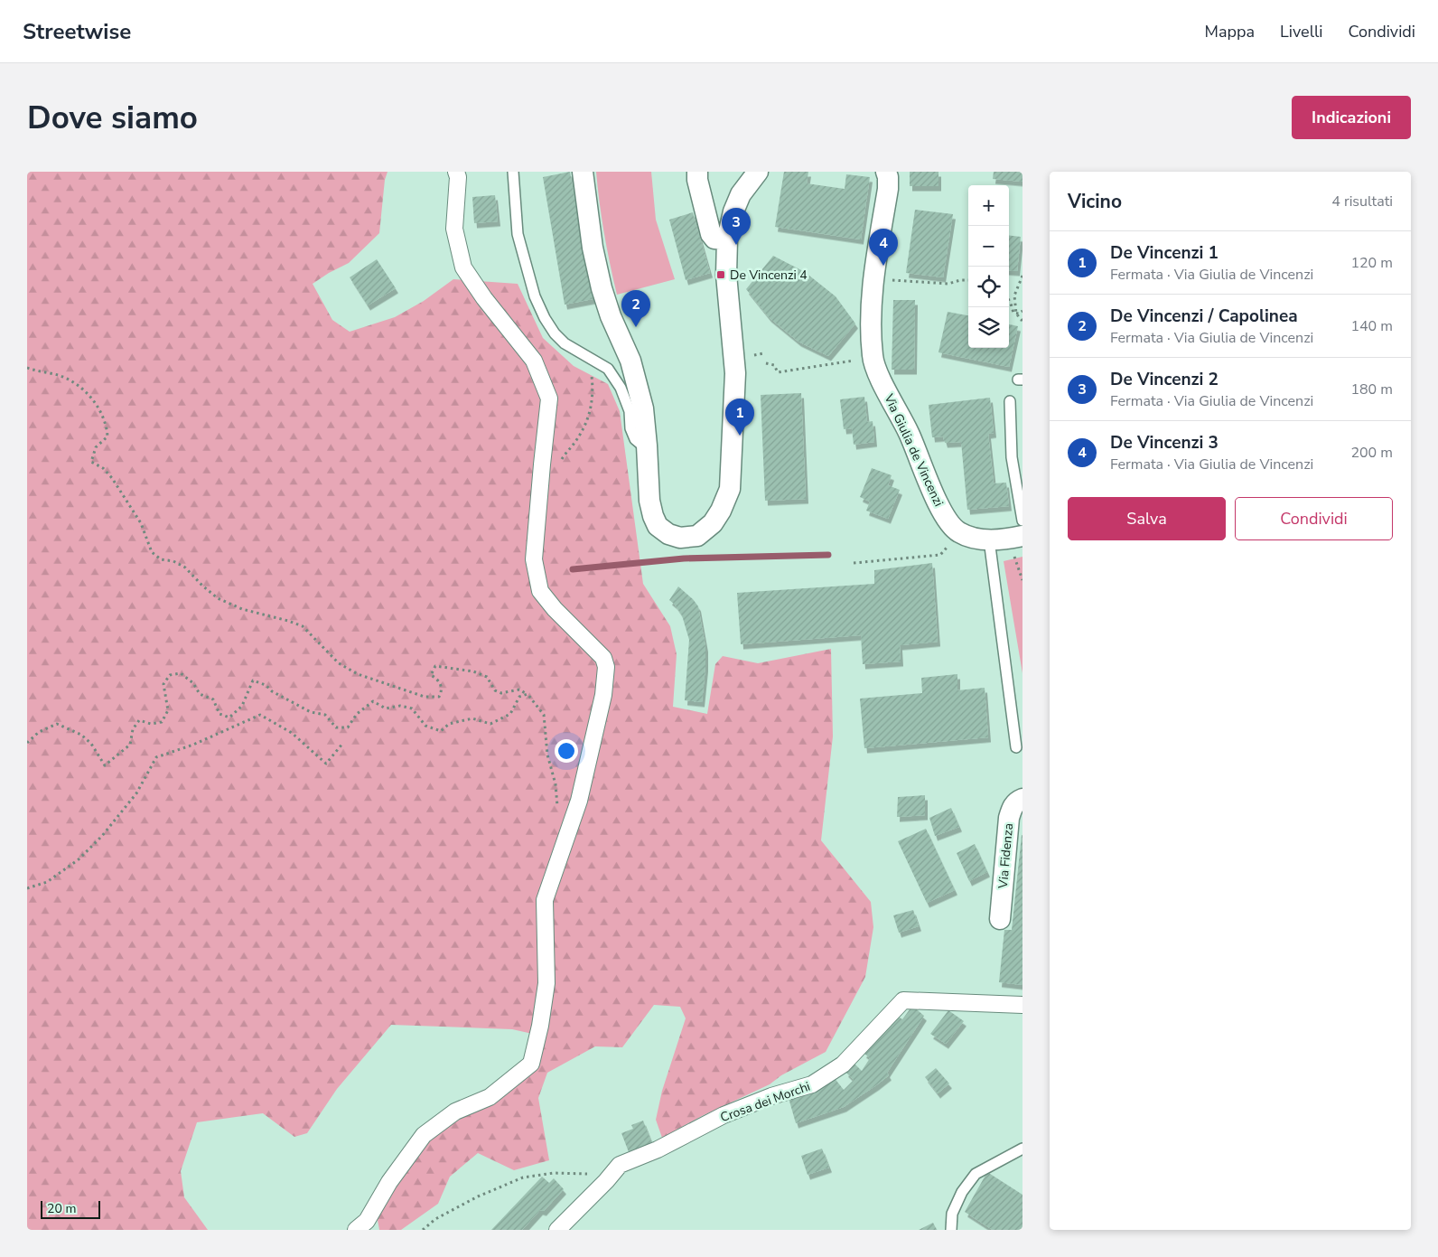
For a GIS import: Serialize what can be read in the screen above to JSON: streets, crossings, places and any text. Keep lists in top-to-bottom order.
{
  "streets": {
    "street": ["Via Giulia de Vincenzi", "Via Fidenza", "Crosa dei Morchi"]
  },
  "places": {
    "transit": ["De Vincenzi 4"]
  },
  "scale_bar": "20 m",
  "page": {
    "header": "Streetwise",
    "nav": ["Mappa", "Livelli", "Condividi"],
    "buttons": [
      "Indicazioni",
      ["Salva", "Condividi"]
    ],
    "title": "Dove siamo",
    "heading": ["Vicino", "4 risultati"],
    "map_buttons": ["+", "−"],
    "pins": [
      "3",
      "4",
      "2",
      "1"
    ],
    "list": [
      {
        "mark": "1",
        "name": "De Vincenzi 1",
        "note": "Fermata · Via Giulia de Vincenzi",
        "value": "120 m"
      },
      {
        "mark": "2",
        "name": "De Vincenzi / Capolinea",
        "note": "Fermata · Via Giulia de Vincenzi",
        "value": "140 m"
      },
      {
        "mark": "3",
        "name": "De Vincenzi 2",
        "note": "Fermata · Via Giulia de Vincenzi",
        "value": "180 m"
      },
      {
        "mark": "4",
        "name": "De Vincenzi 3",
        "note": "Fermata · Via Giulia de Vincenzi",
        "value": "200 m"
      }
    ],
    "scale": "20 m"
  }
}
